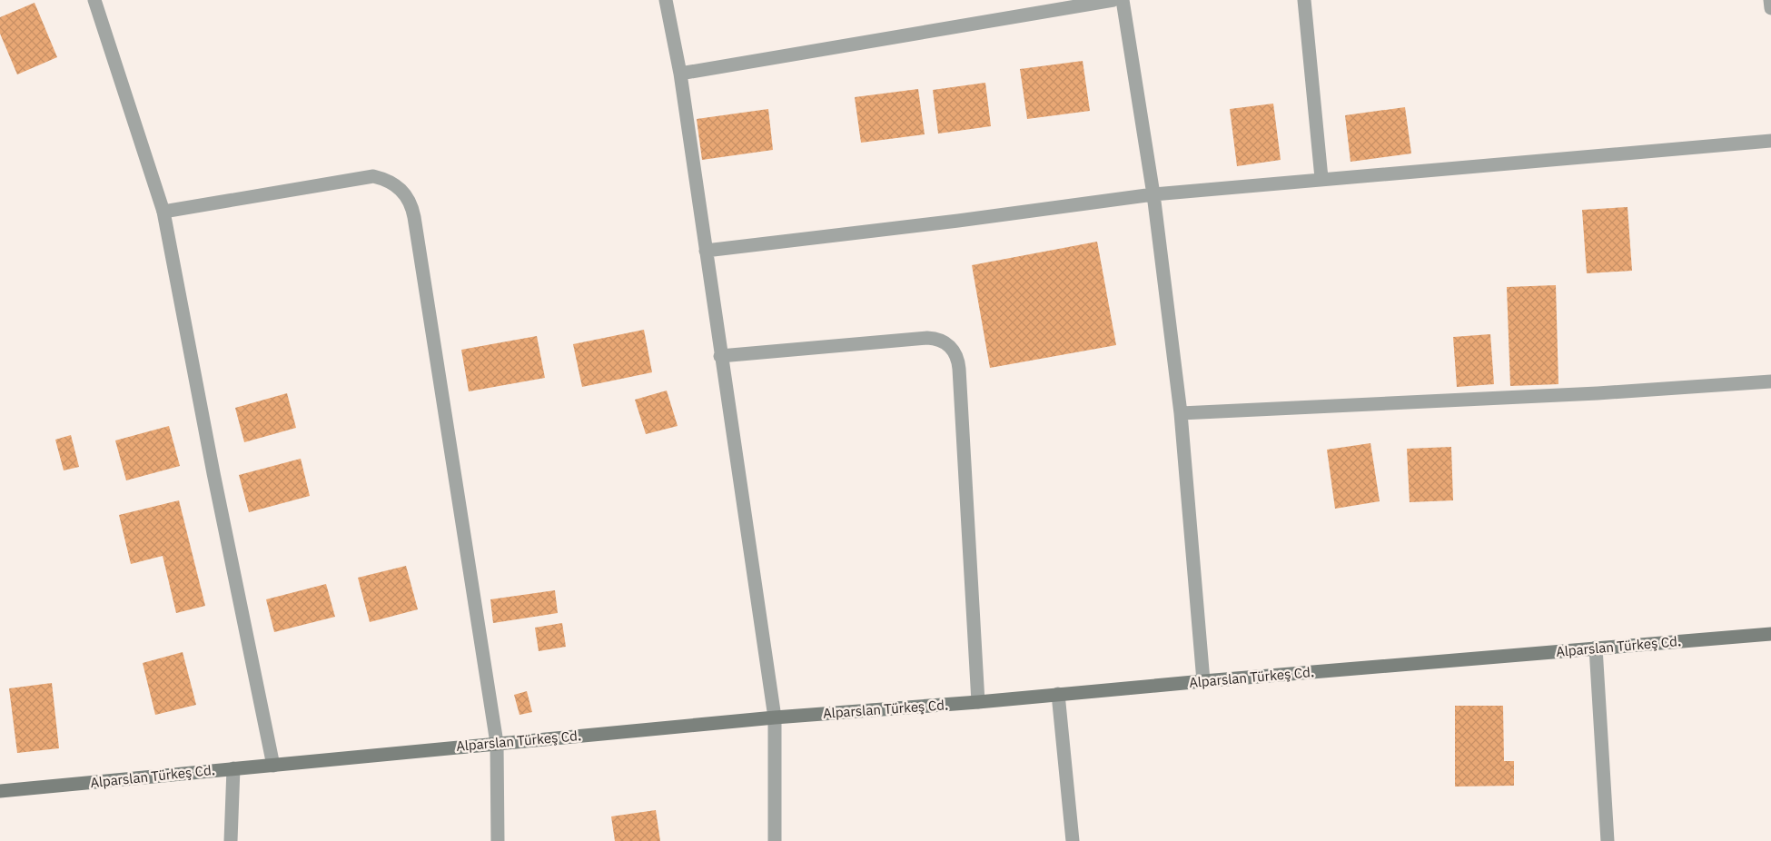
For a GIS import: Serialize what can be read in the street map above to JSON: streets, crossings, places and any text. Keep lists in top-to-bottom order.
{
  "streets": {
    "street": ["Alparslan Türkeş Cd."]
  }
}
